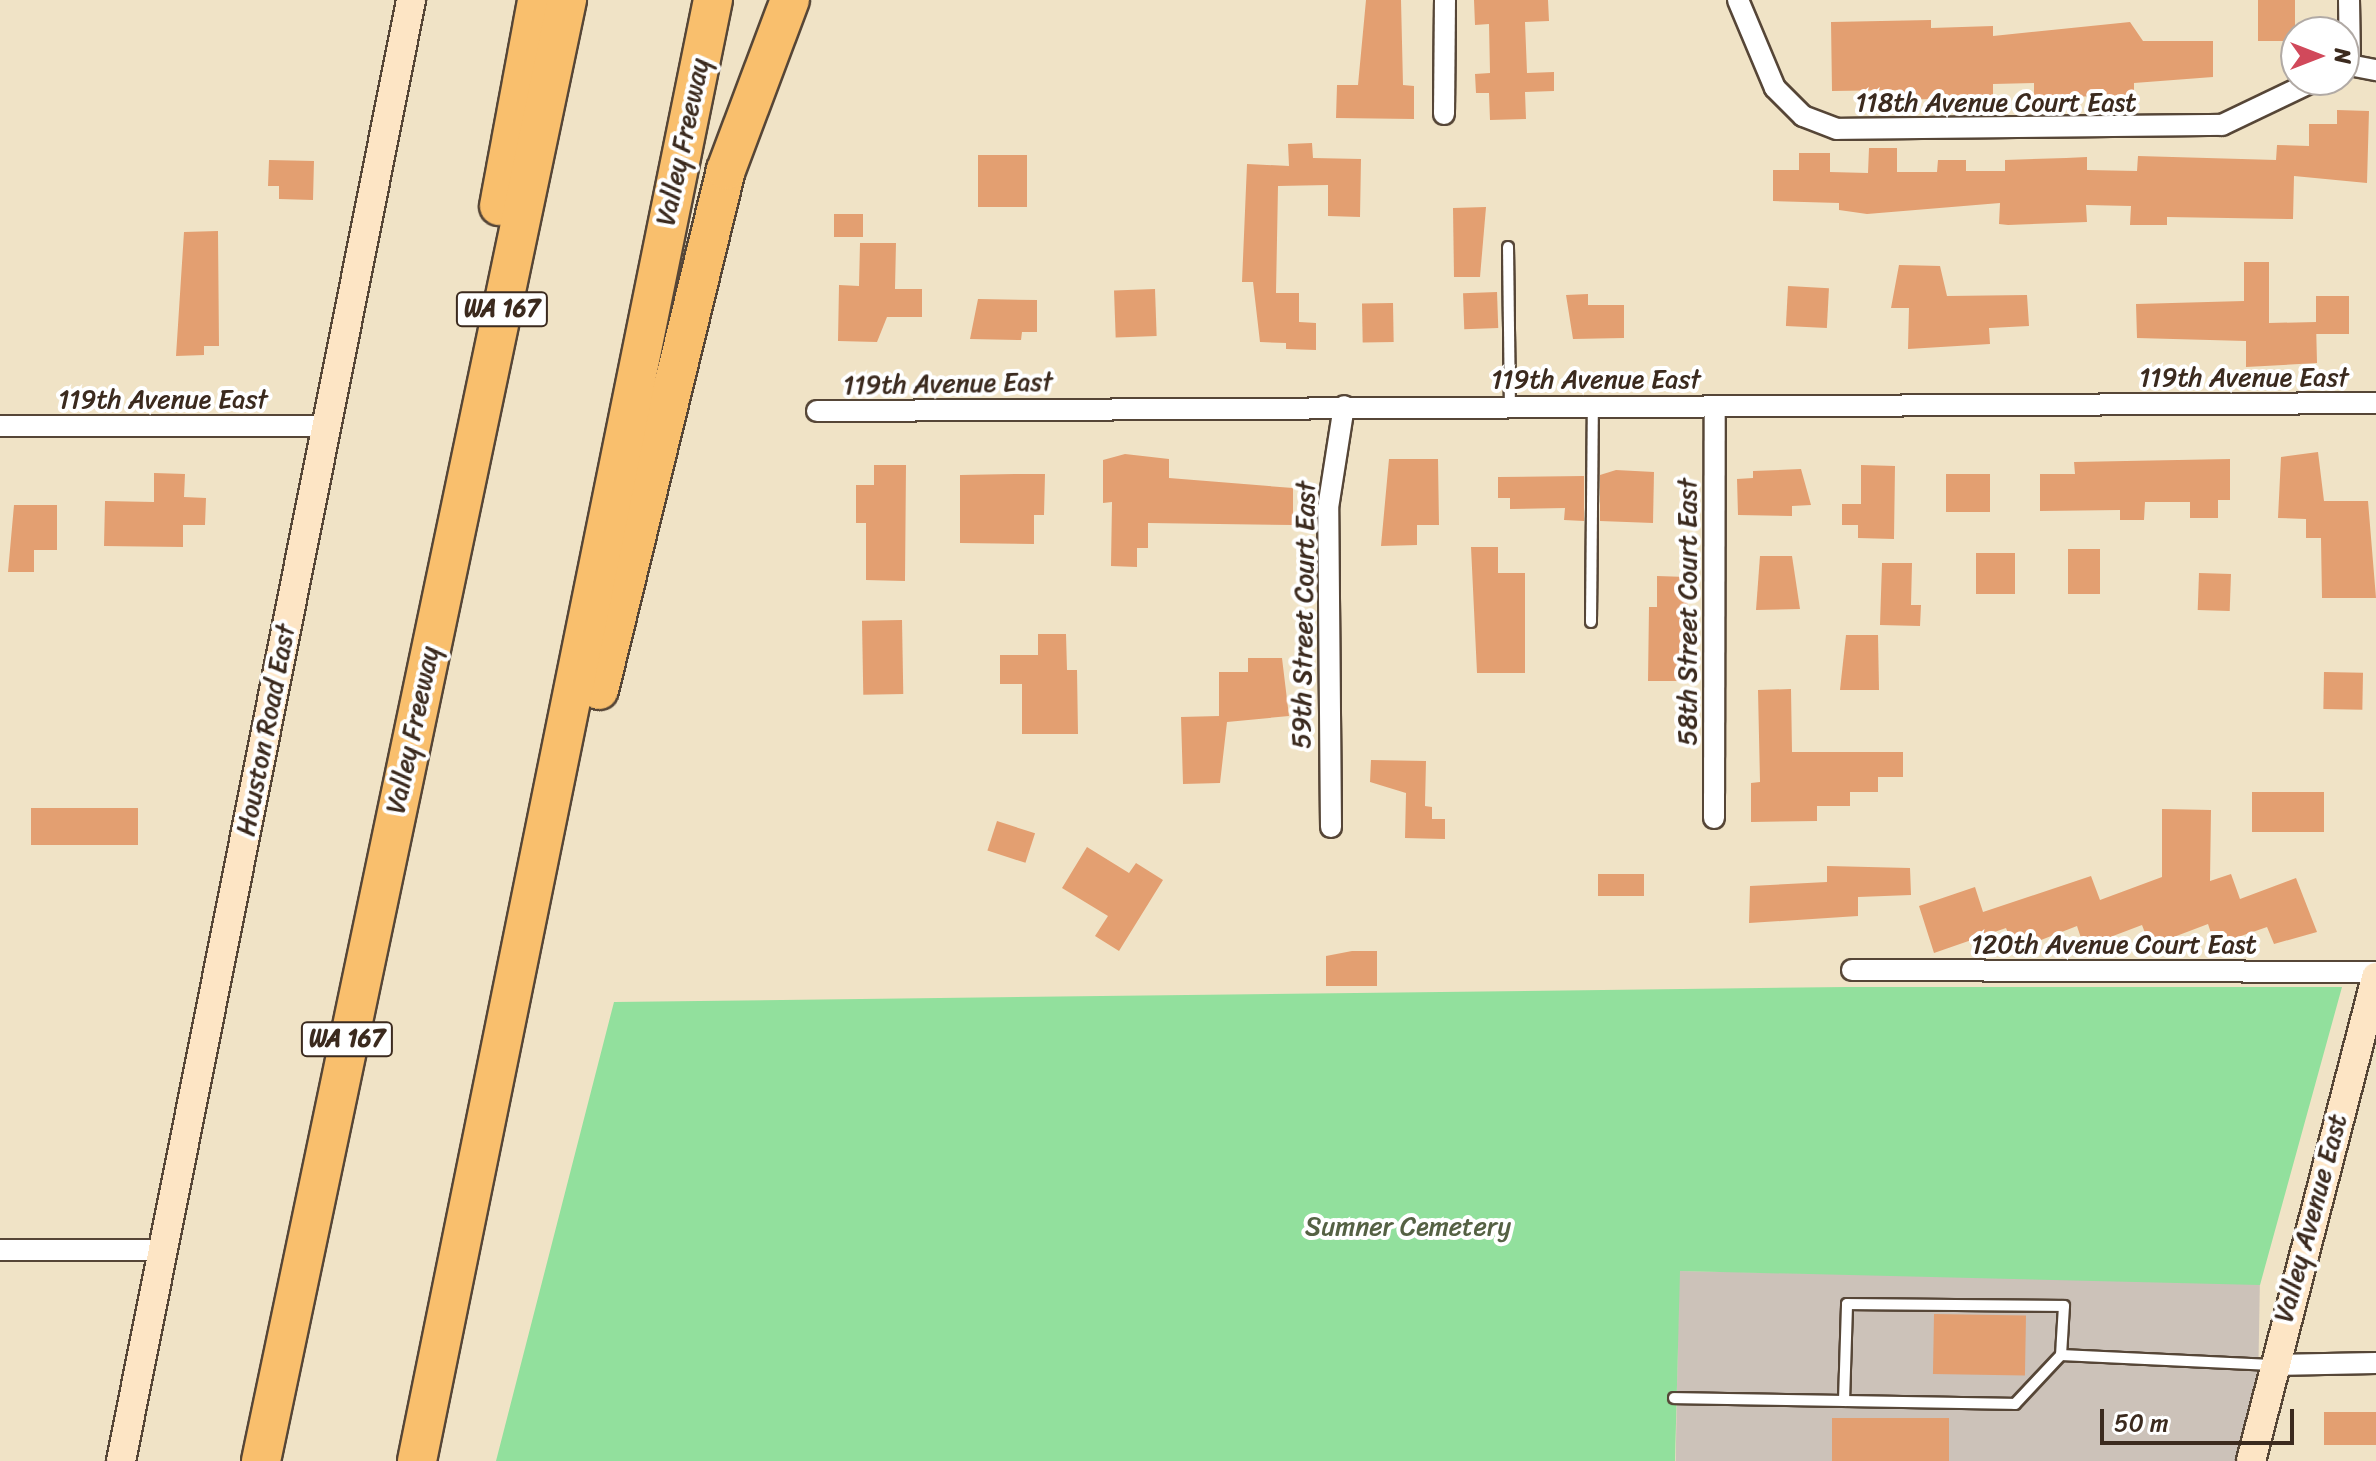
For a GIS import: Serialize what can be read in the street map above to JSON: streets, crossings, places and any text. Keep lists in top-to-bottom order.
{
  "streets": {
    "highway": ["Valley Freeway", "WA 167"],
    "street": [
      "118th Avenue Court East",
      "119th Avenue East",
      "58th Street Court East",
      "59th Street Court East",
      "Houston Road East",
      "120th Avenue Court East",
      "Valley Avenue East"
    ]
  },
  "crossings": [
    ["119th Avenue East", "58th Street Court East"],
    ["119th Avenue East", "59th Street Court East"],
    ["119th Avenue East", "Houston Road East"],
    ["120th Avenue Court East", "Valley Avenue East"]
  ],
  "parks": ["Sumner Cemetery"],
  "scale_bar": "50 m",
  "north": "right"
}
